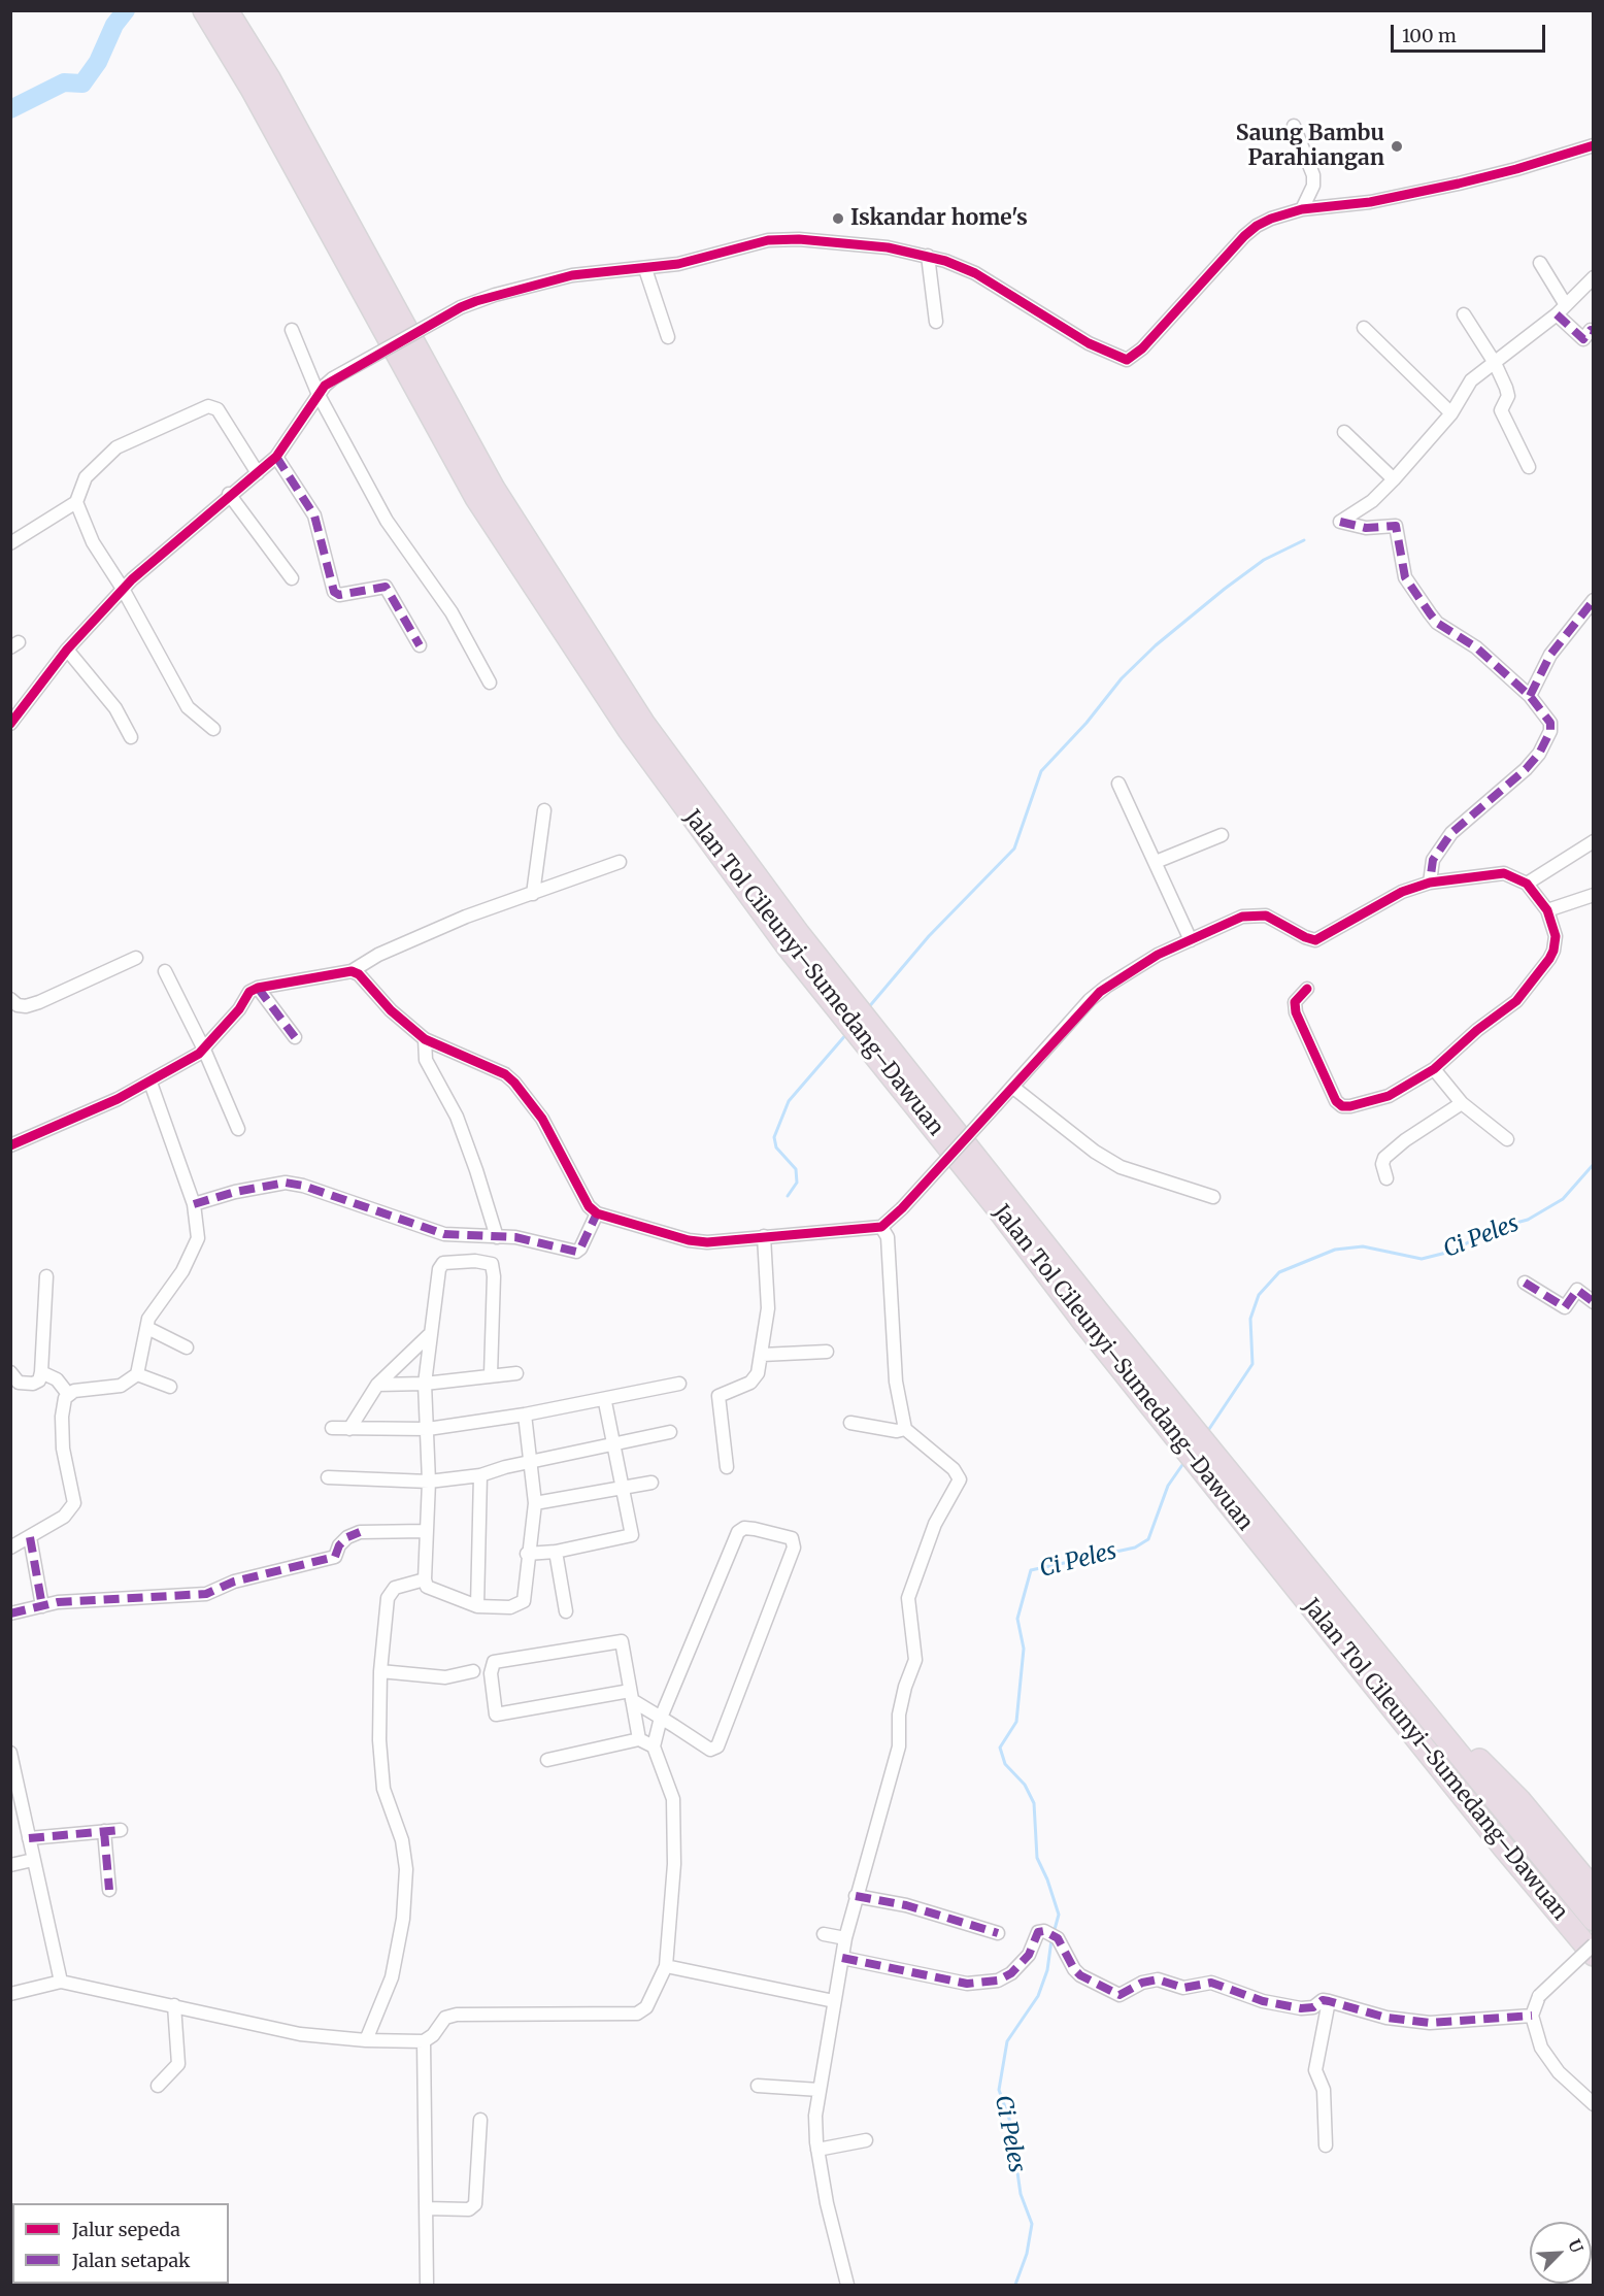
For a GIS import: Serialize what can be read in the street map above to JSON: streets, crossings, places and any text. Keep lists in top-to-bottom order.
{
  "streets": {
    "highway": ["Jalan Tol Cileunyi–Sumedang–Dawuan"]
  },
  "water": ["Ci Peles"],
  "places": ["Saung Bambu Parahiangan", "Iskandar home's"],
  "legend": ["Jalur sepeda", "Jalan setapak"],
  "scale_bar": "100 m",
  "north": "top right"
}
